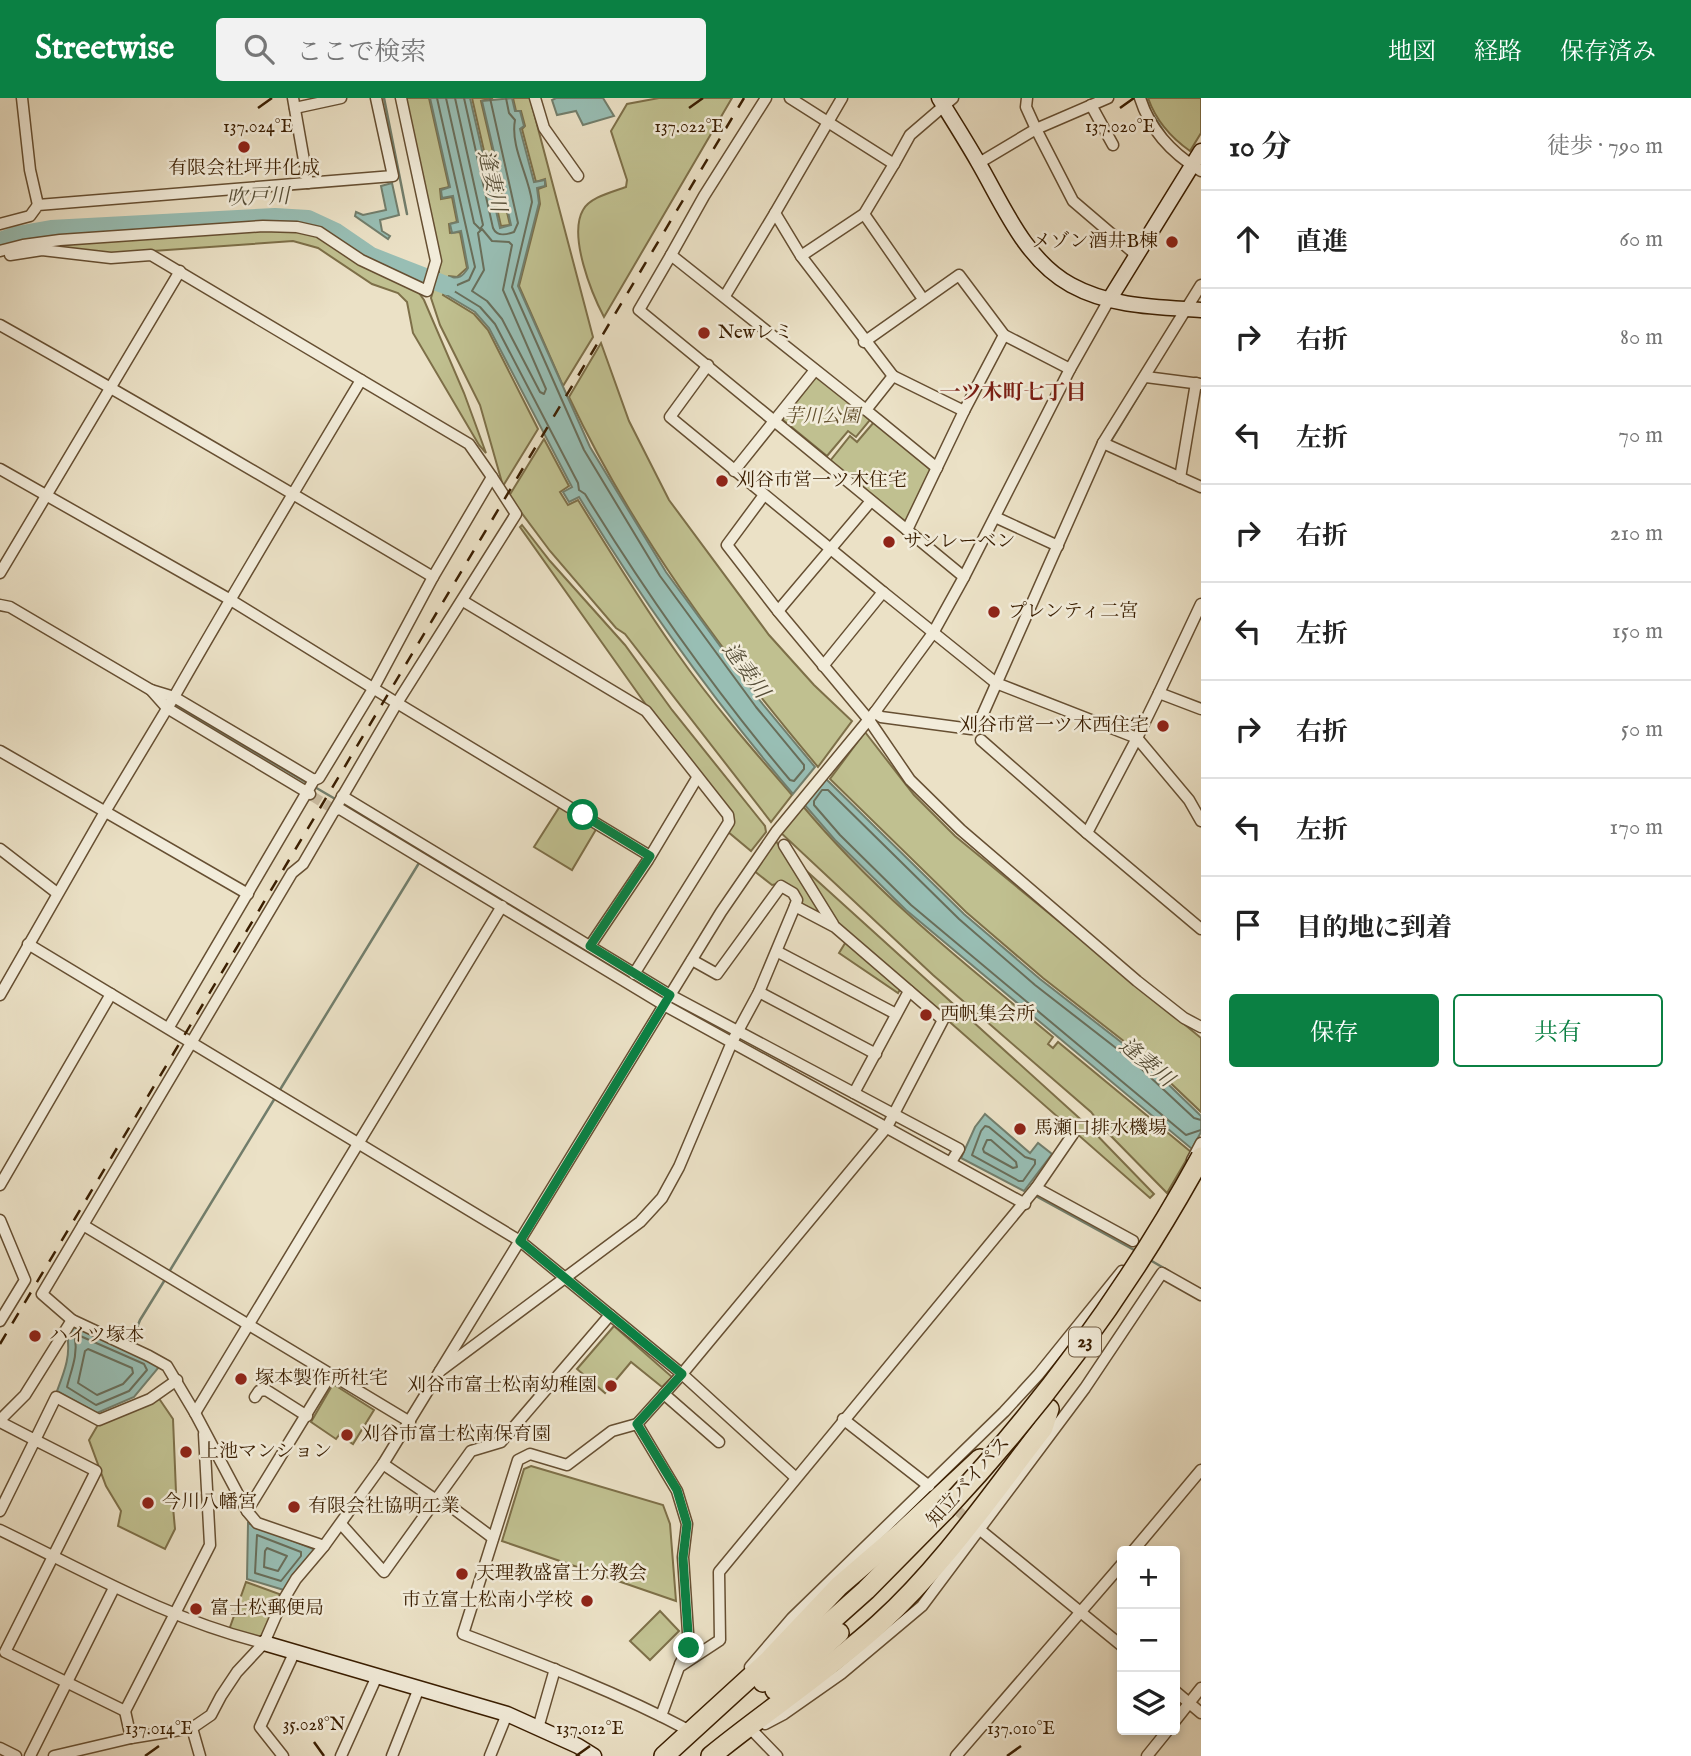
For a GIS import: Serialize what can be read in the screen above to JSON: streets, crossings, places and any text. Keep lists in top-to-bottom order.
{
  "streets": {
    "highway": ["23", "知立バイパス"]
  },
  "districts": ["一ツ木町七丁目"],
  "water": ["逢妻川", "吹戸川"],
  "parks": ["芋川公園"],
  "places": [
    "有限会社坪井化成",
    "メゾン酒井B棟",
    "Newレミ",
    "刈谷市営一ツ木住宅",
    "サンレーベン",
    "プレンティ二宮",
    "刈谷市営一ツ木西住宅",
    "西帆集会所",
    "馬瀬口排水機場",
    "ハイツ塚本",
    "塚本製作所社宅",
    "刈谷市富士松南幼稚園",
    "刈谷市富士松南保育園",
    "上池マンション",
    "今川八幡宮",
    "有限会社協明工業",
    "天理教盛富士分教会",
    "市立富士松南小学校",
    "富士松郵便局"
  ],
  "page": {
    "header": "Streetwise",
    "search": "ここで検索",
    "nav": ["地図", "経路", "保存済み"],
    "heading": ["10 分", "徒歩 · 790 m"],
    "list": [
      ["直進", "60 m"],
      ["右折", "80 m"],
      ["左折", "70 m"],
      ["右折", "210 m"],
      ["左折", "150 m"],
      ["右折", "50 m"],
      ["左折", "170 m"],
      "目的地に到着"
    ],
    "buttons": ["保存", "共有"],
    "map_buttons": ["+", "−"]
  },
  "coordinates": [
    "137.024°E",
    "137.022°E",
    "137.020°E",
    "35.028°N",
    "137.014°E",
    "137.012°E",
    "137.010°E"
  ]
}
